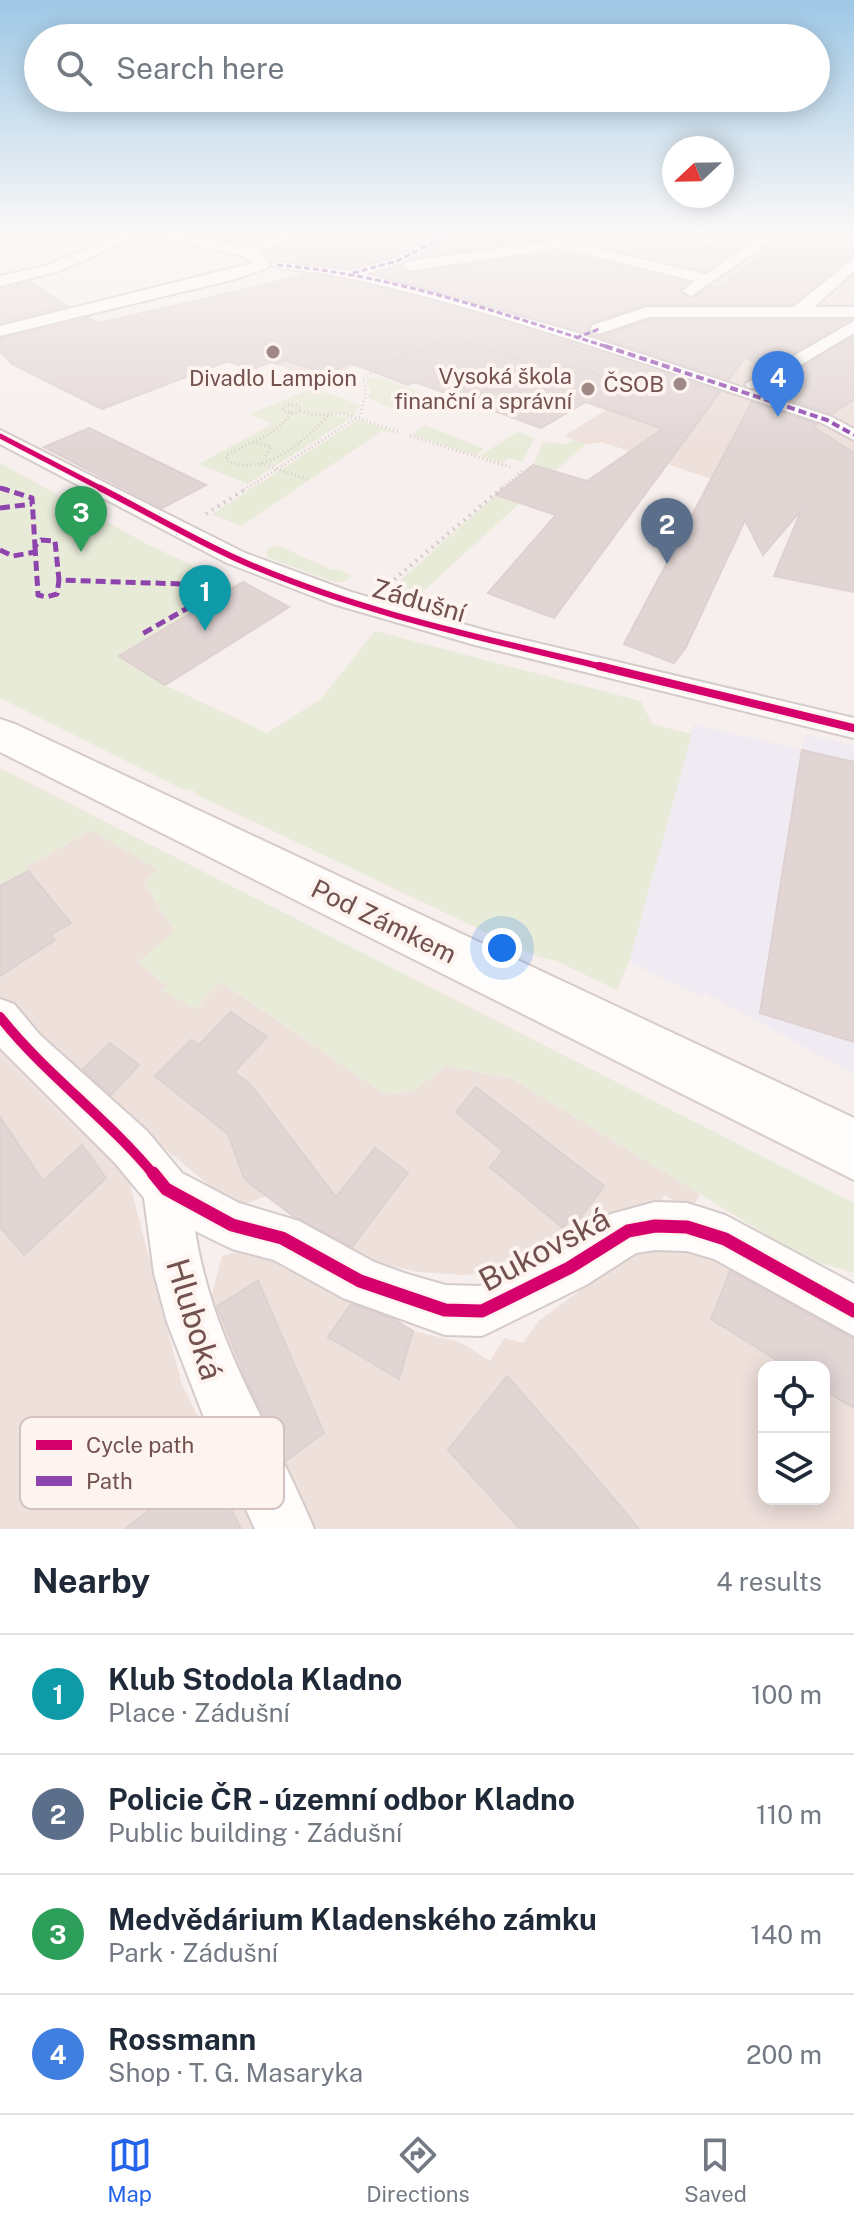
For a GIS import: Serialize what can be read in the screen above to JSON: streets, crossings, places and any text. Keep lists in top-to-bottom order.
{
  "streets": {
    "main road": ["Pod Zámkem"],
    "street": ["Zádušní", "Bukovská", "Hluboká"]
  },
  "crossings": [
    ["Bukovská", "Hluboká"]
  ],
  "places": ["Divadlo Lampion", "ČSOB", "Vysoká škola finanční a správní"],
  "legend": ["Cycle path", "Path"],
  "north": "left",
  "page": {
    "search": "Search here",
    "pins": [
      "4",
      "3",
      "2",
      "1"
    ],
    "heading": ["Nearby", "4 results"],
    "list": [
      {
        "mark": "1",
        "name": "Klub Stodola Kladno",
        "note": "Place · Zádušní",
        "value": "100 m"
      },
      {
        "mark": "2",
        "name": "Policie ČR - územní odbor Kladno",
        "note": "Public building · Zádušní",
        "value": "110 m"
      },
      {
        "mark": "3",
        "name": "Medvědárium Kladenského zámku",
        "note": "Park · Zádušní",
        "value": "140 m"
      },
      {
        "mark": "4",
        "name": "Rossmann",
        "note": "Shop · T. G. Masaryka",
        "value": "200 m"
      }
    ],
    "nav": ["Map", "Directions", "Saved"]
  }
}
